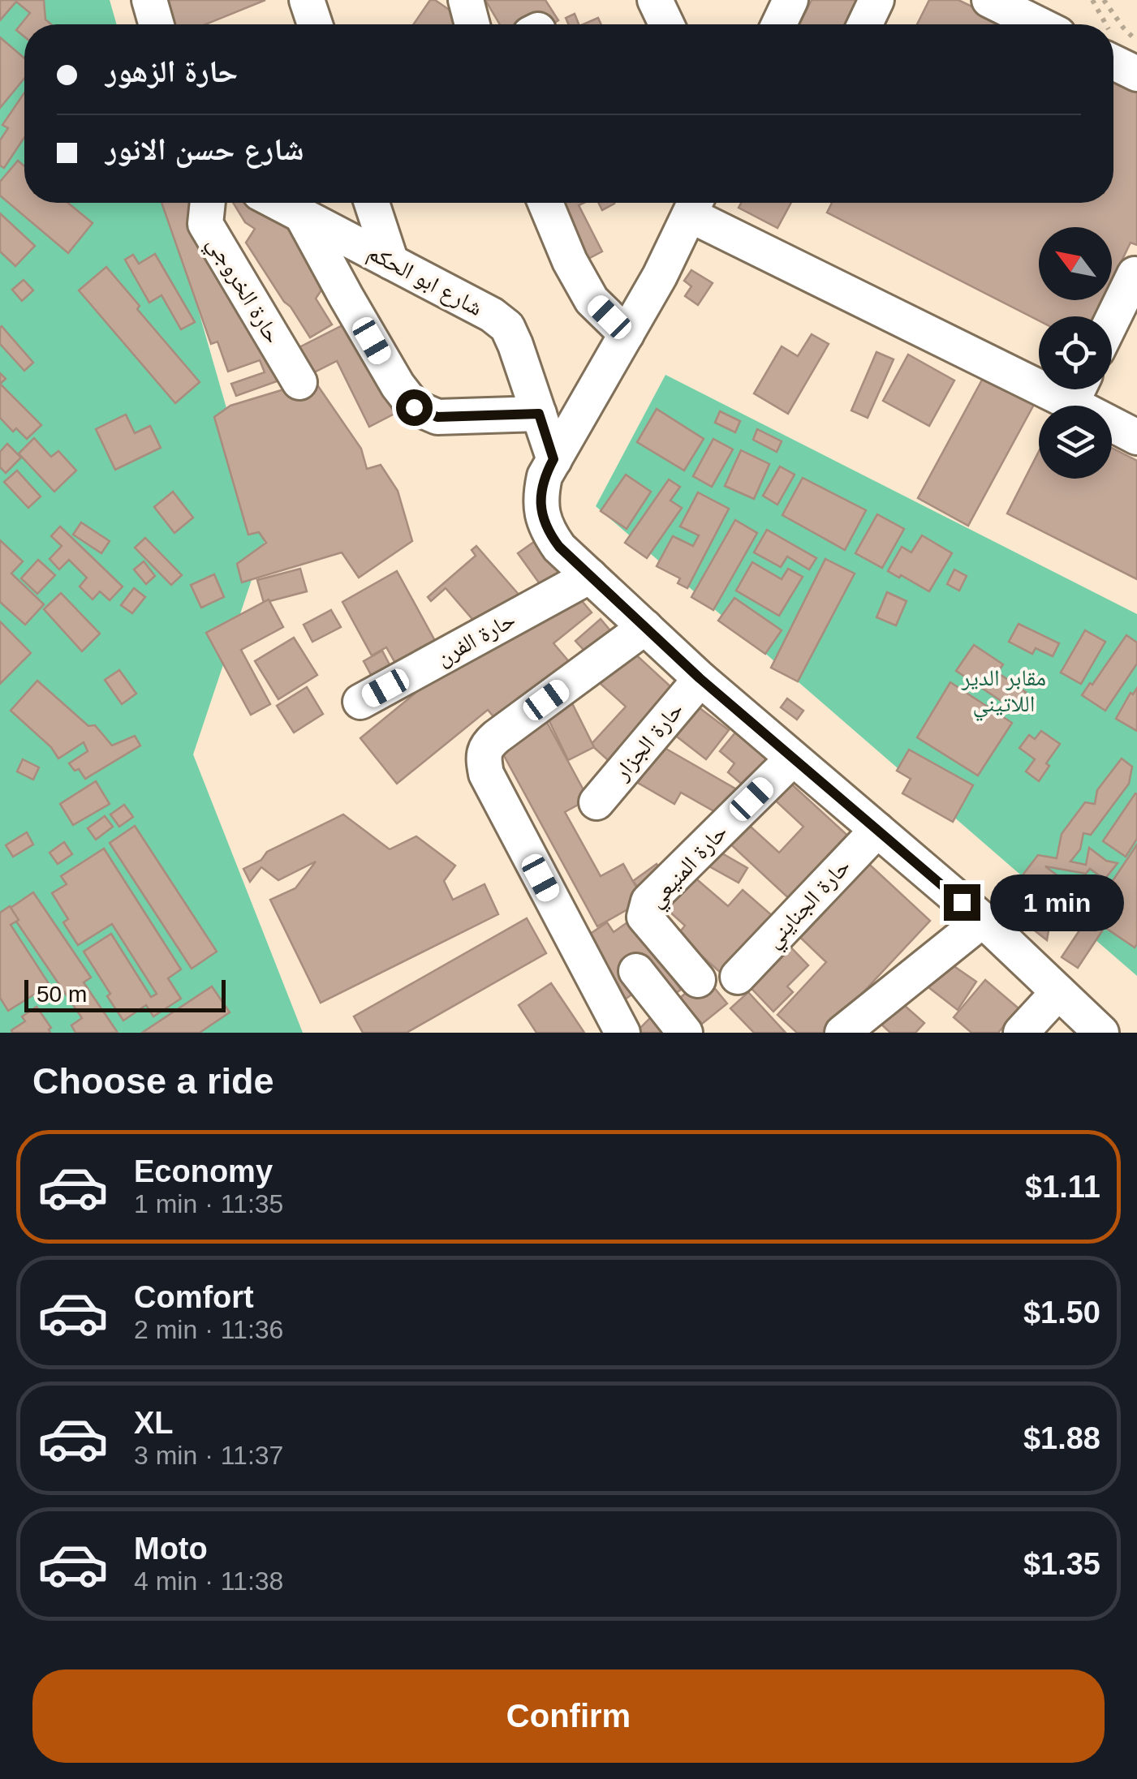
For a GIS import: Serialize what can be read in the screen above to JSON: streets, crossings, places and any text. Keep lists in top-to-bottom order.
{
  "streets": {
    "street": [
      "شارع ابو الحكم",
      "حارة الخروجي",
      "حارة الفرن",
      "حارة الجزار",
      "حارة المنيعي",
      "حارة الجنايني"
    ]
  },
  "parks": ["مقابر الدير اللاتيني"],
  "scale_bar": "50 m",
  "north": "top left",
  "page": {
    "banner": ["حارة الزهور", "شارع حسن الانور"],
    "bubble": "1 min",
    "scale": "50 m",
    "heading": "Choose a ride",
    "list": [
      {
        "name": "Economy",
        "note": "1 min · 11:35",
        "value": "$1.11"
      },
      {
        "name": "Comfort",
        "note": "2 min · 11:36",
        "value": "$1.50"
      },
      {
        "name": "XL",
        "note": "3 min · 11:37",
        "value": "$1.88"
      },
      {
        "name": "Moto",
        "note": "4 min · 11:38",
        "value": "$1.35"
      }
    ],
    "buttons": "Confirm"
  }
}
